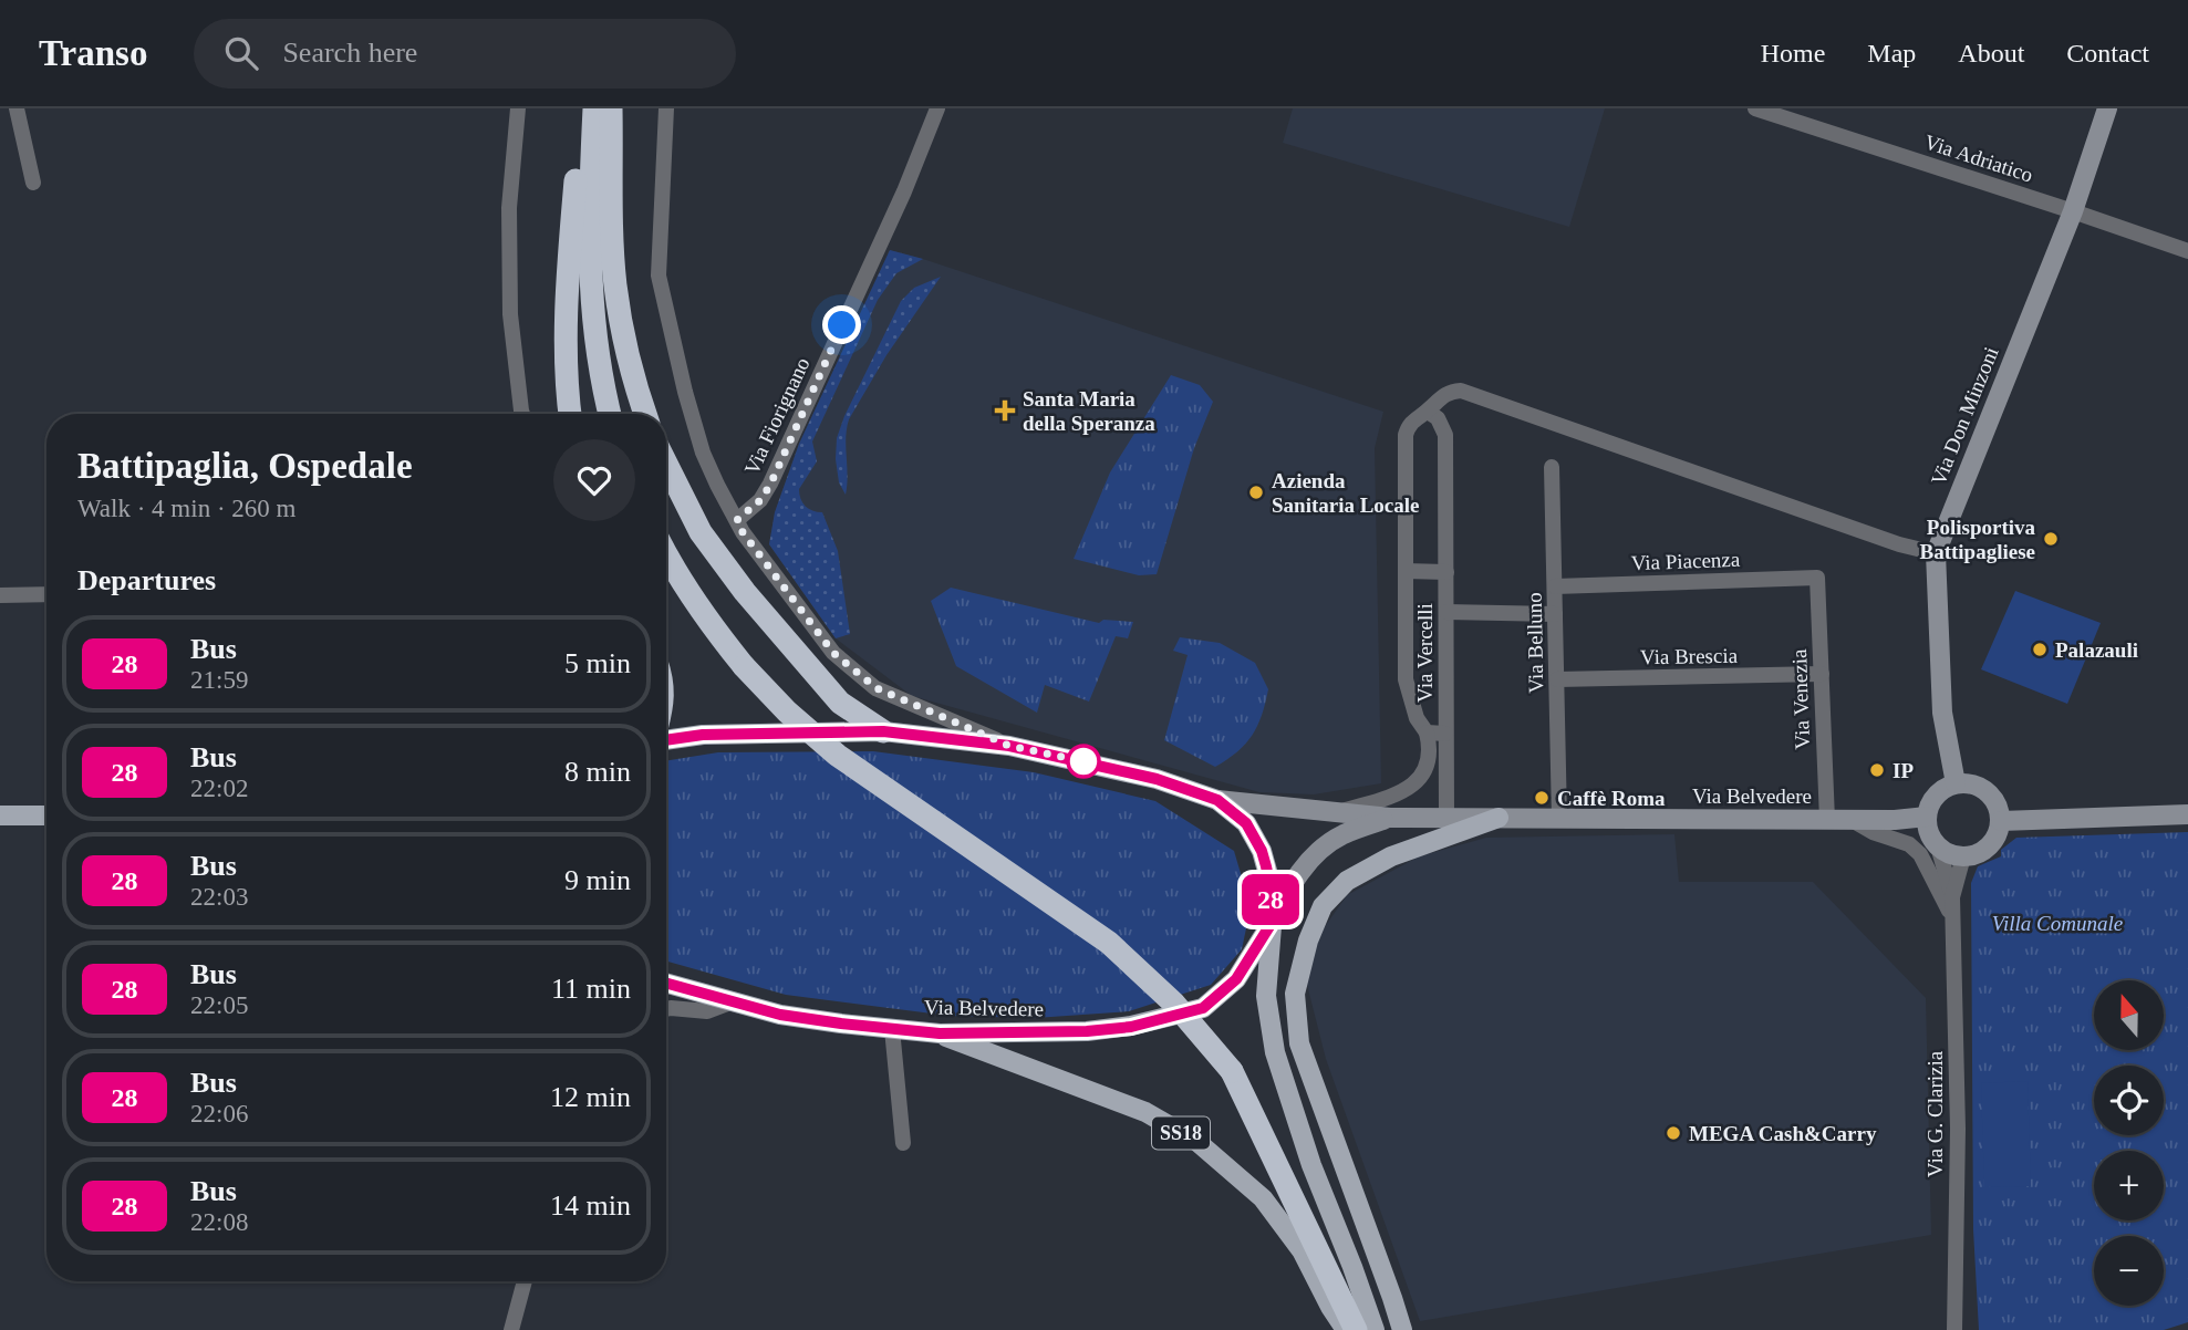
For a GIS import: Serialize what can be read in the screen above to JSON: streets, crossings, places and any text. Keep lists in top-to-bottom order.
{
  "streets": {
    "main road": ["Via Don Minzoni", "Via Belvedere", "SS18"],
    "street": [
      "Via Adriatico",
      "Via Fiorignano",
      "Via Piacenza",
      "Via Belluno",
      "Via Vercelli",
      "Via Brescia",
      "Via Venezia",
      "Via G. Clarizia"
    ]
  },
  "crossings": [
    ["Via Adriatico", "Via Don Minzoni"],
    ["Via Don Minzoni", "Via Belvedere"],
    ["Via Don Minzoni", "Via G. Clarizia"],
    ["Via Piacenza", "Via Belluno"],
    ["Via Piacenza", "Via Venezia"],
    ["Via Belluno", "Via Brescia"],
    ["Via Belluno", "Via Belvedere"],
    ["Via Vercelli", "Via Belvedere"],
    ["Via Brescia", "Via Venezia"],
    ["Via Venezia", "Via Belvedere"],
    ["Via Belvedere", "Via G. Clarizia"],
    ["Via Belvedere", "SS18"]
  ],
  "parks": ["Villa Comunale"],
  "places": {
    "health": ["Santa Maria della Speranza"],
    "other": [
      "Azienda Sanitaria Locale",
      "Polisportiva Battipagliese",
      "Palazauli",
      "IP",
      "Caffè Roma",
      "MEGA Cash&Carry"
    ]
  },
  "lines": ["bus line 28"],
  "north": "top",
  "page": {
    "header": "Transo",
    "search": "Search here",
    "nav": [
      "Home",
      "Map",
      "About",
      "Contact"
    ],
    "on_map": "28",
    "heading": [
      ["Battipaglia, Ospedale", "Walk · 4 min · 260 m"],
      "Departures"
    ],
    "list": [
      {
        "mark": "28",
        "name": "Bus",
        "note": "21:59",
        "value": "5 min"
      },
      {
        "mark": "28",
        "name": "Bus",
        "note": "22:02",
        "value": "8 min"
      },
      {
        "mark": "28",
        "name": "Bus",
        "note": "22:03",
        "value": "9 min"
      },
      {
        "mark": "28",
        "name": "Bus",
        "note": "22:05",
        "value": "11 min"
      },
      {
        "mark": "28",
        "name": "Bus",
        "note": "22:06",
        "value": "12 min"
      },
      {
        "mark": "28",
        "name": "Bus",
        "note": "22:08",
        "value": "14 min"
      }
    ],
    "map_buttons": ["+", "−"]
  }
}
